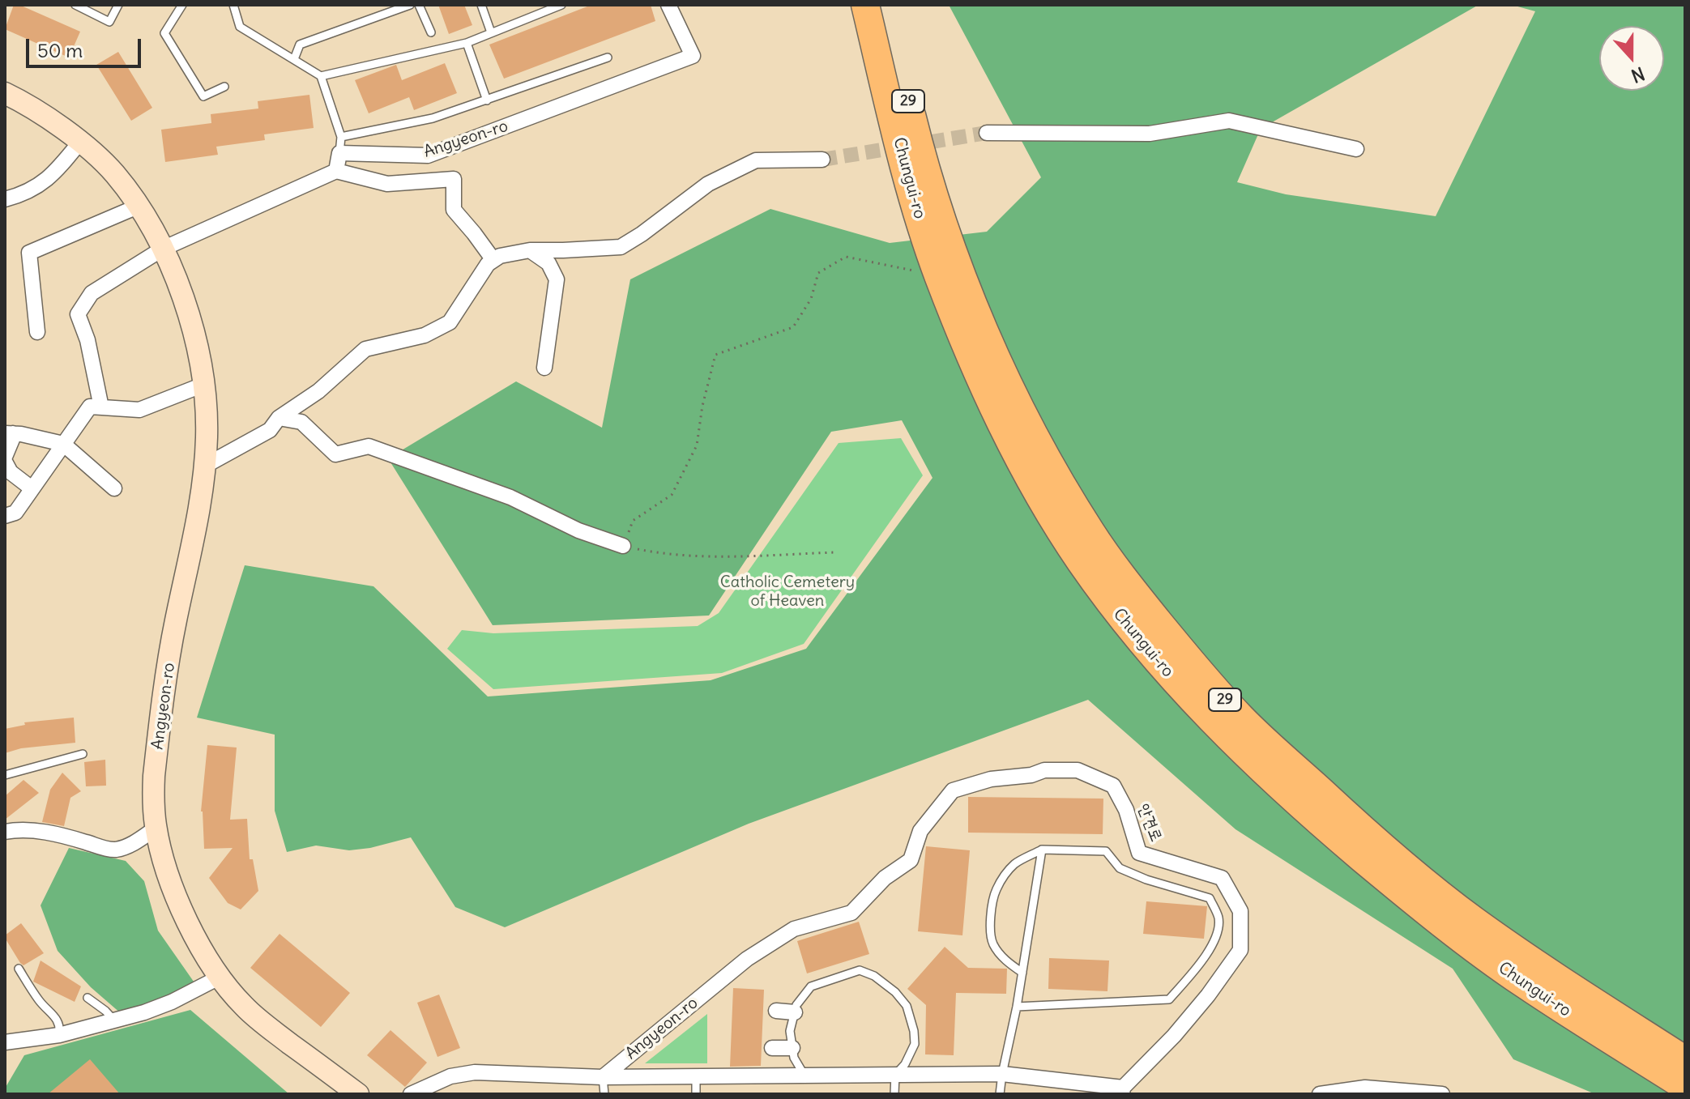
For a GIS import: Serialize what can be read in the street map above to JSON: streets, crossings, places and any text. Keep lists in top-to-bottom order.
{
  "streets": {
    "highway": ["29", "Chungui-ro"],
    "main road": ["Angyeon-ro"],
    "street": ["안견로"]
  },
  "parks": ["Catholic Cemetery of Heaven"],
  "scale_bar": "50 m",
  "north": "bottom"
}
